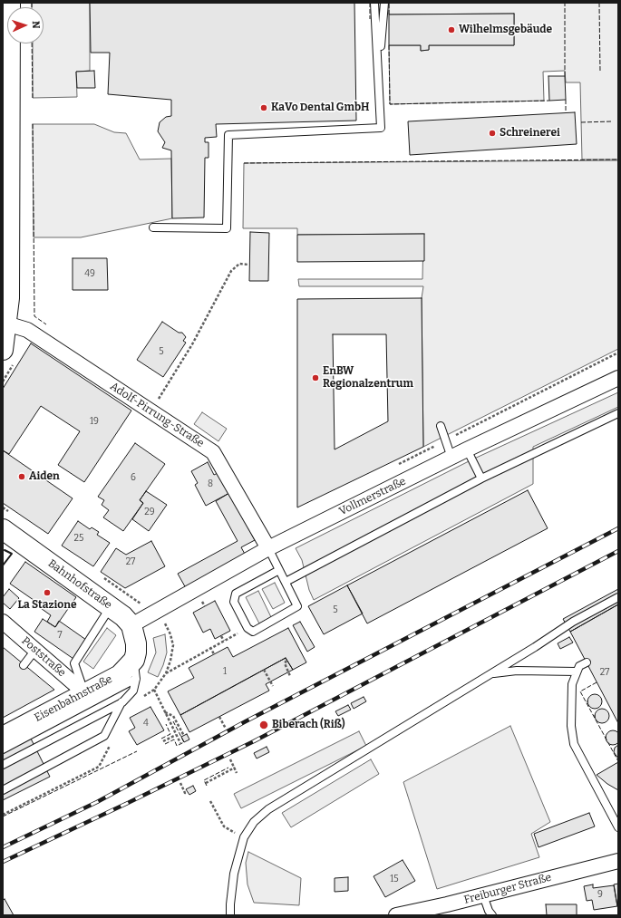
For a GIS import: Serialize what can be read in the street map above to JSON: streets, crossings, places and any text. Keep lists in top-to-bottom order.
{
  "streets": {
    "main road": ["Bahnhofstraße", "Eisenbahnstraße"],
    "street": [
      "Adolf-Pirrung-Straße",
      "Vollmerstraße",
      "Poststraße",
      "Freiburger Straße"
    ]
  },
  "crossings": [
    ["Adolf-Pirrung-Straße", "Vollmerstraße"],
    ["Vollmerstraße", "Bahnhofstraße"],
    ["Poststraße", "Eisenbahnstraße"]
  ],
  "places": [
    "Wilhelmsgebäude",
    "KaVo Dental GmbH",
    "Schreinerei",
    "EnBW Regionalzentrum",
    "Aiden",
    "La Stazione",
    "Biberach (Riß)"
  ],
  "house_numbers": [
    "49",
    "5",
    "19",
    "6",
    "8",
    "29",
    "25",
    "27",
    "5",
    "7",
    "1",
    "27",
    "4",
    "15",
    "9"
  ],
  "north": "right"
}
